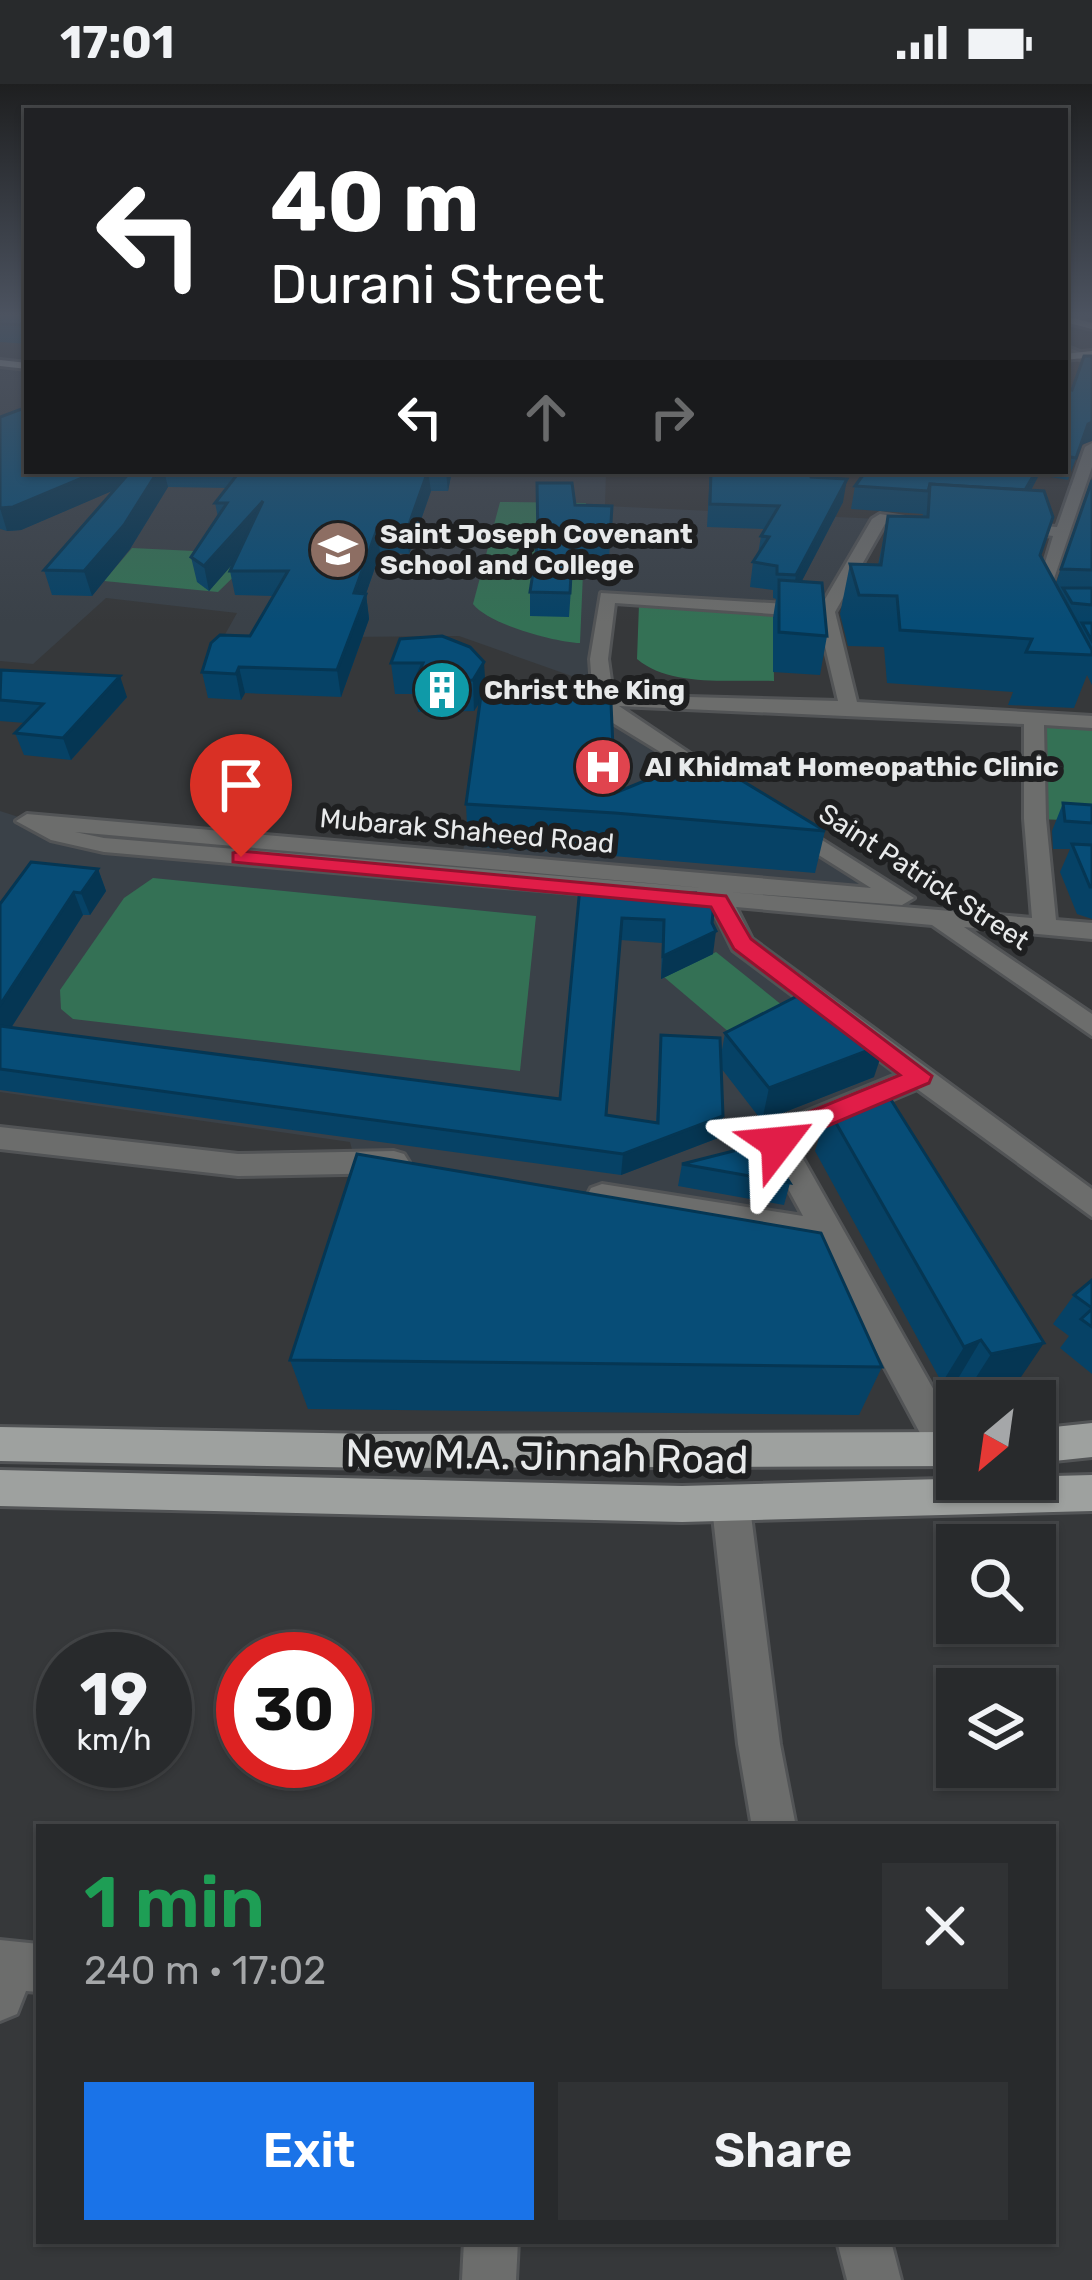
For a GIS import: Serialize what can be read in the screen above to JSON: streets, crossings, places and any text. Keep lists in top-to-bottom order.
{
  "streets": {
    "main road": ["New M.A. Jinnah Road"],
    "street": ["Mubarak Shaheed Road", "Saint Patrick Street"]
  },
  "crossings": [
    ["Mubarak Shaheed Road", "Saint Patrick Street"]
  ],
  "places": {
    "school or university": ["Saint Joseph Covenant School and College"],
    "building": ["Christ the King"],
    "hospital": ["Al Khidmat Homeopathic Clinic"]
  },
  "north": "bottom left",
  "page": {
    "status": "17:01",
    "turn": ["40 m", "Durani Street"],
    "speed": "19 km/h",
    "limit": "30",
    "heading": ["1 min", "240 m · 17:02"],
    "buttons": ["Exit", "Share"]
  }
}
